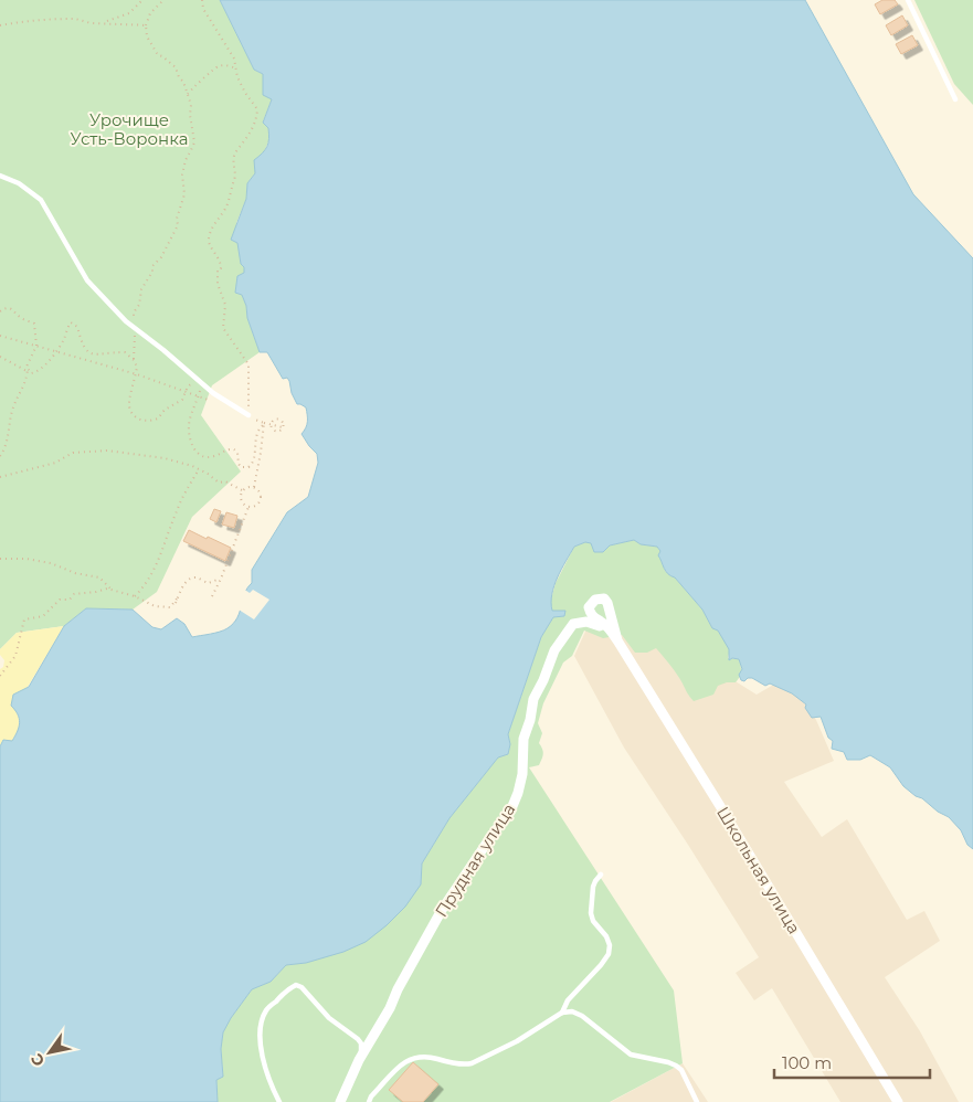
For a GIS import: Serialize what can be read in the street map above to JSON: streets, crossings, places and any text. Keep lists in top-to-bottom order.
{
  "streets": {
    "street": ["Прудная улица", "Школьная улица"]
  },
  "crossings": [
    ["Прудная улица", "Школьная улица"]
  ],
  "parks": ["Урочище Усть-Воронка"],
  "scale_bar": "100 m",
  "north": "bottom left"
}
